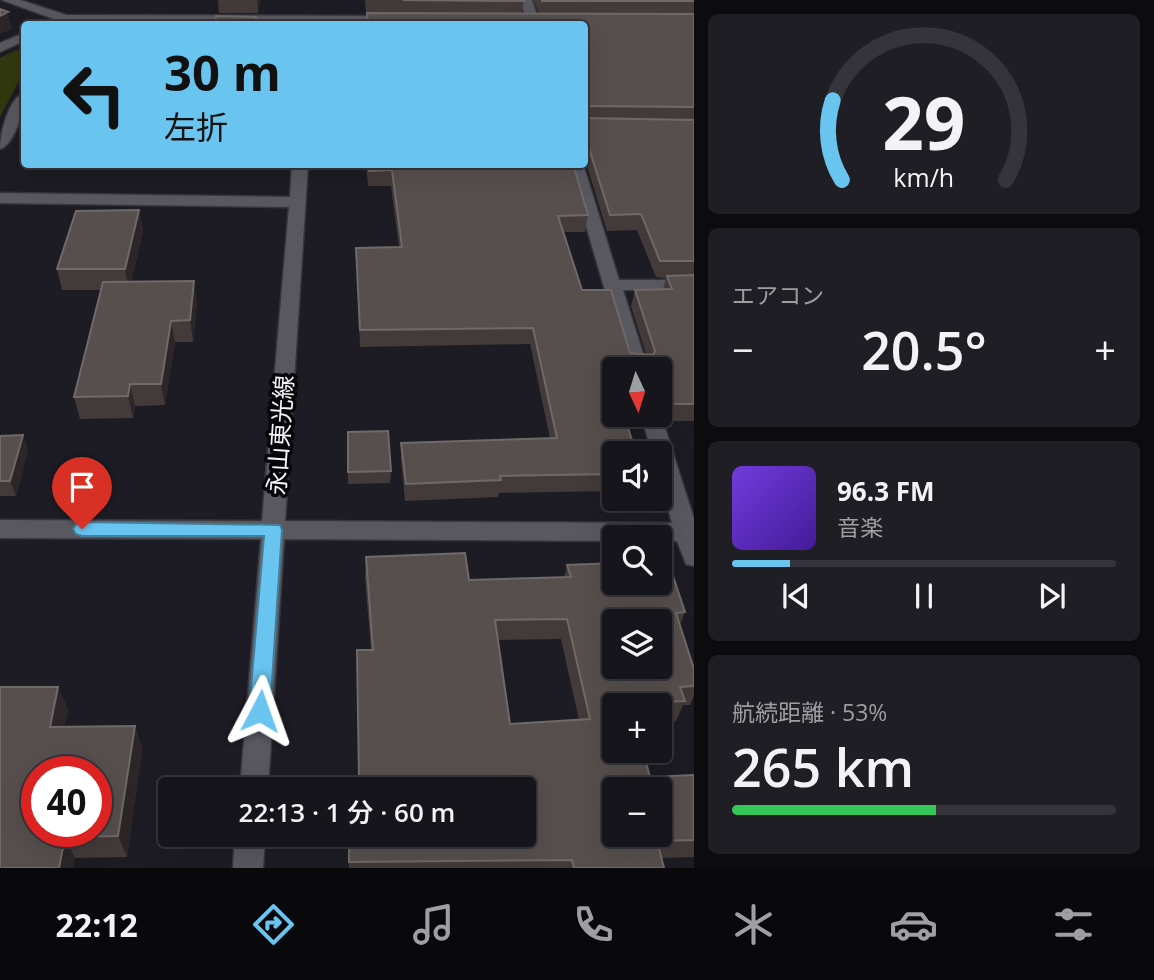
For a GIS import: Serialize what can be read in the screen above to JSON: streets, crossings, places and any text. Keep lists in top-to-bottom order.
{
  "streets": {
    "street": ["永山東光線"]
  },
  "north": "bottom",
  "page": {
    "turn": ["30 m", "左折"],
    "tile": [
      "エアコン",
      ["航続距離 · 53%", "265 km"]
    ],
    "heat": ["−", "20.5°", "+"],
    "map_buttons": ["+", "−"],
    "song": ["96.3 FM", "音楽"],
    "limit": "40",
    "trip": "22:13 · 1 分 · 60 m",
    "tabs": "22:12",
    "gauge": ["29", "km/h"]
  }
}
